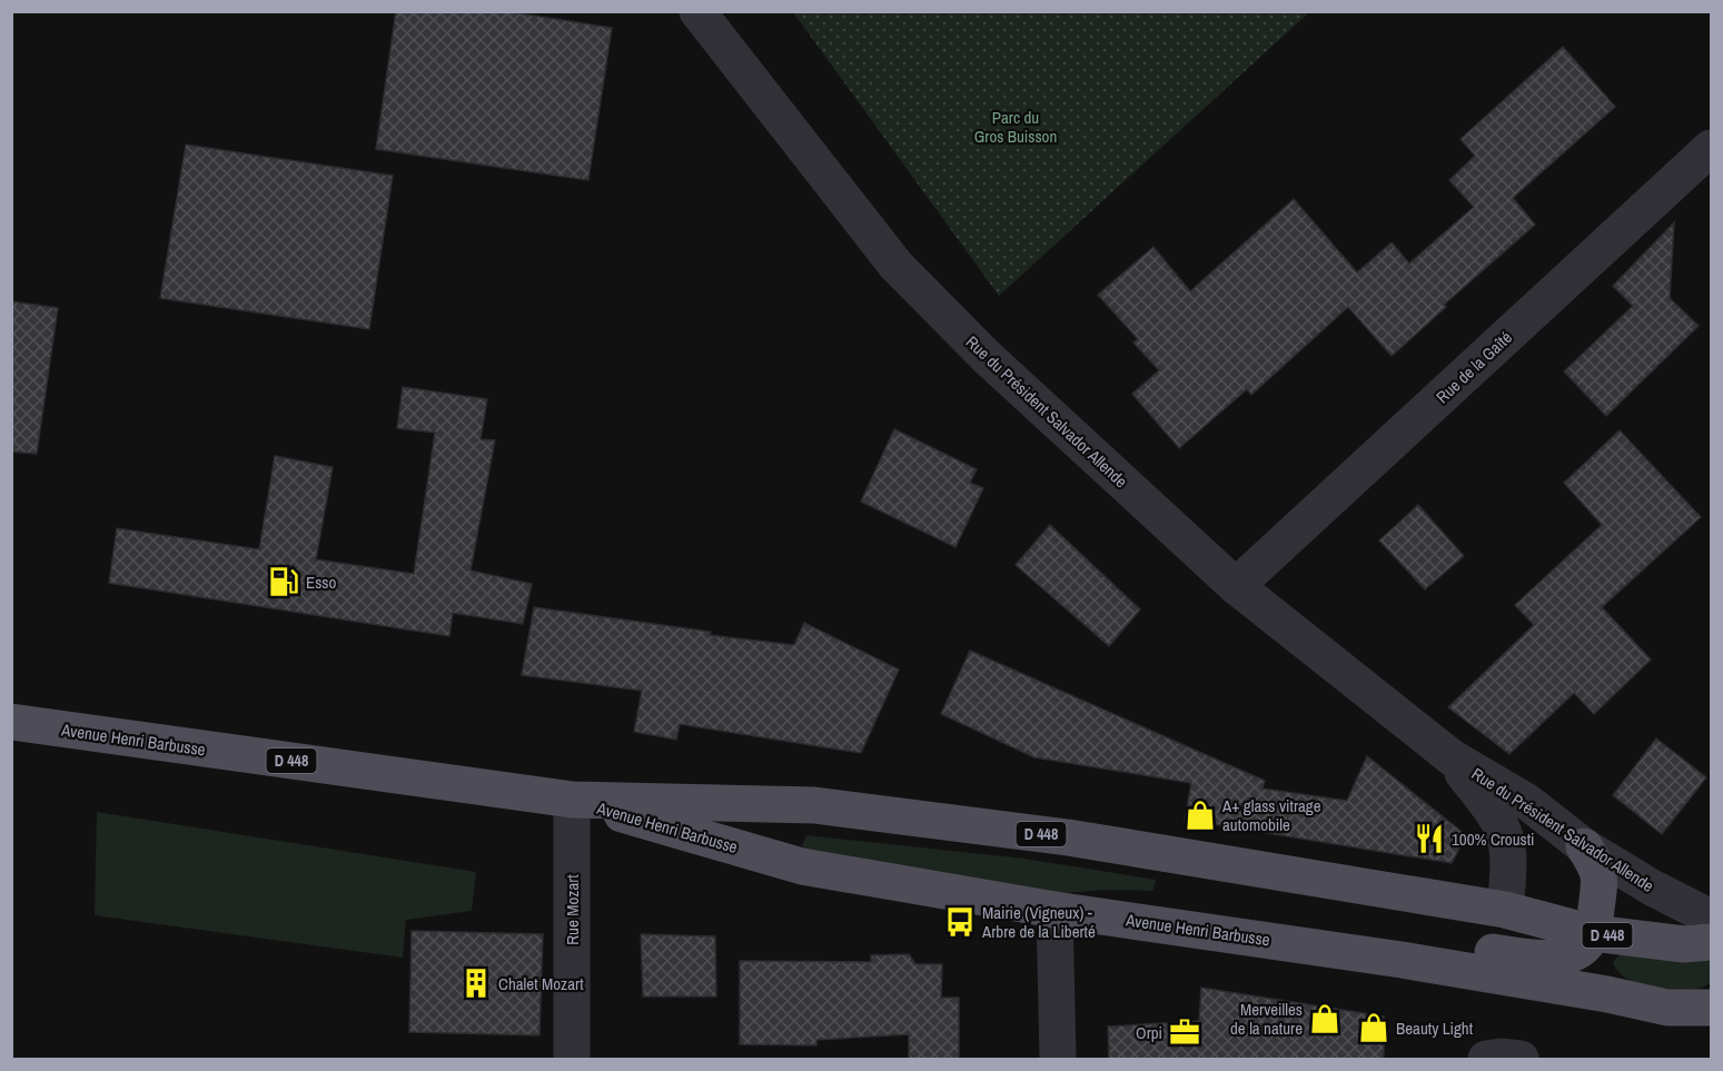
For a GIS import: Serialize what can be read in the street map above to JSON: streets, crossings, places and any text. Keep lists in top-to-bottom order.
{
  "streets": {
    "main road": ["Avenue Henri Barbusse", "D 448"],
    "street": ["Rue de la Gaîté", "Rue du Président Salvador Allende", "Rue Mozart"]
  },
  "crossings": [
    ["Rue de la Gaîté", "Rue du Président Salvador Allende"],
    ["Rue du Président Salvador Allende", "Avenue Henri Barbusse"],
    ["Avenue Henri Barbusse", "Rue Mozart"]
  ],
  "parks": ["Parc du Gros Buisson"],
  "places": {
    "fuel station": ["Esso"],
    "shop": ["A+ glass vitrage automobile", "Merveilles de la nature", "Beauty Light"],
    "restaurant": ["100% Crousti"],
    "bus stop": ["Mairie (Vigneux) - Arbre de la Liberté"],
    "building": ["Chalet Mozart"],
    "office": ["Orpi"]
  }
}
